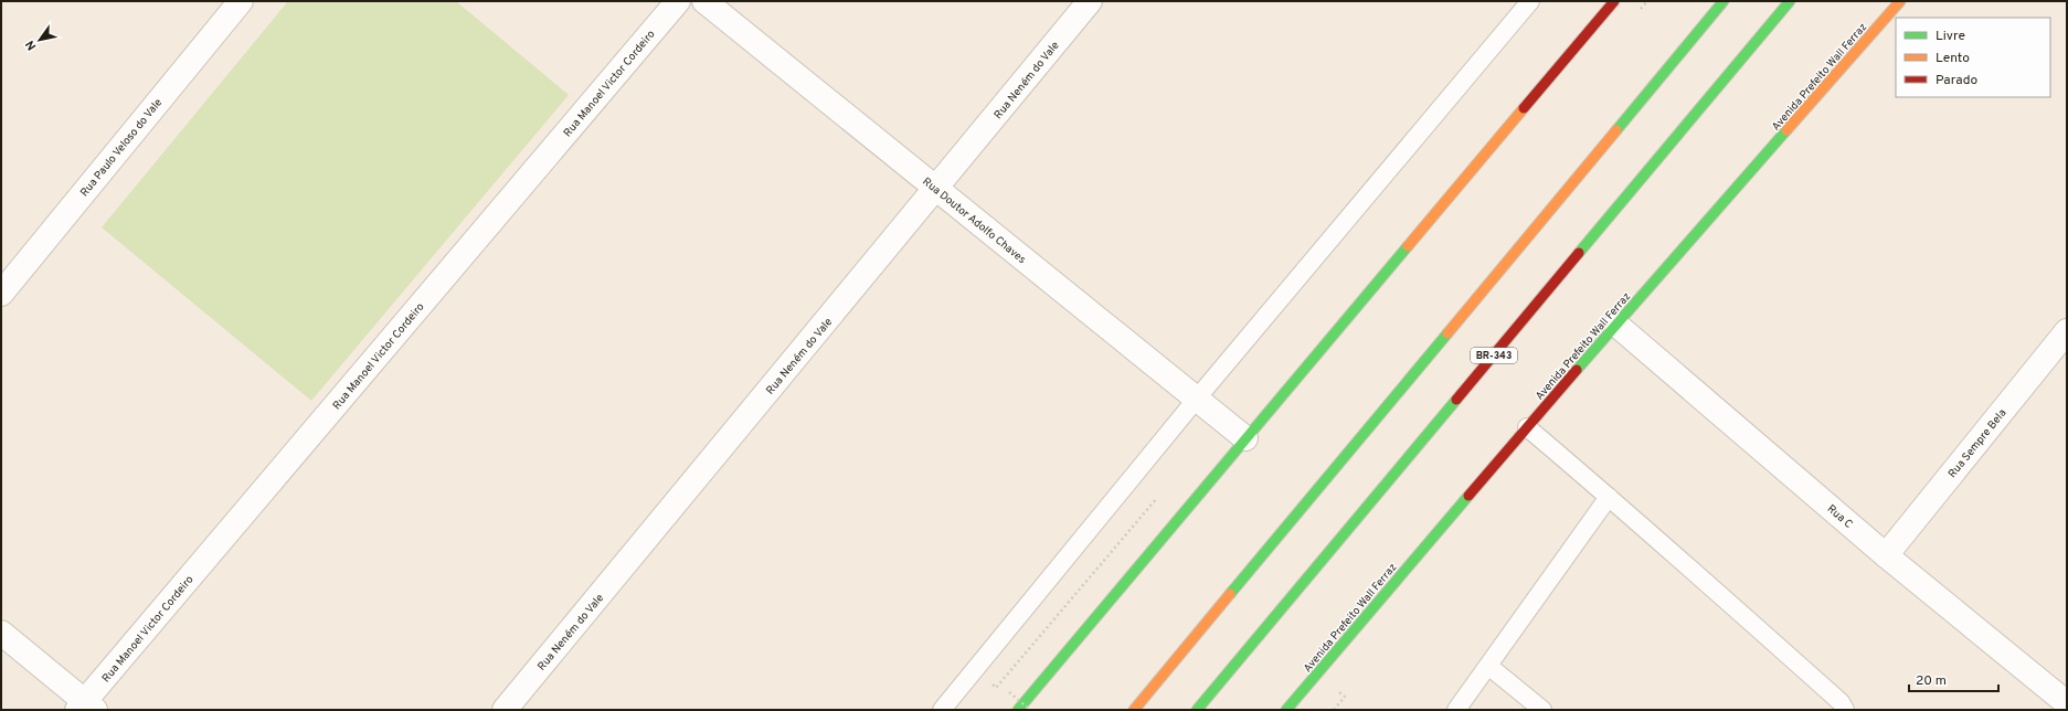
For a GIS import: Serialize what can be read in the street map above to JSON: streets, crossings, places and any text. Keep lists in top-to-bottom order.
{
  "streets": {
    "main road": ["Avenida Prefeito Wall Ferraz", "BR-343"],
    "street": [
      "Rua Neném do Vale",
      "Rua Manoel Victor Cordeiro",
      "Rua Paulo Veloso do Vale",
      "Rua Doutor Adolfo Chaves",
      "Rua Sempre Bela",
      "Rua C"
    ]
  },
  "crossings": [
    ["Avenida Prefeito Wall Ferraz", "Rua C"],
    ["Rua Neném do Vale", "Rua Doutor Adolfo Chaves"],
    ["Rua Sempre Bela", "Rua C"]
  ],
  "legend": ["Livre", "Lento", "Parado"],
  "scale_bar": "20 m",
  "north": "bottom left"
}
